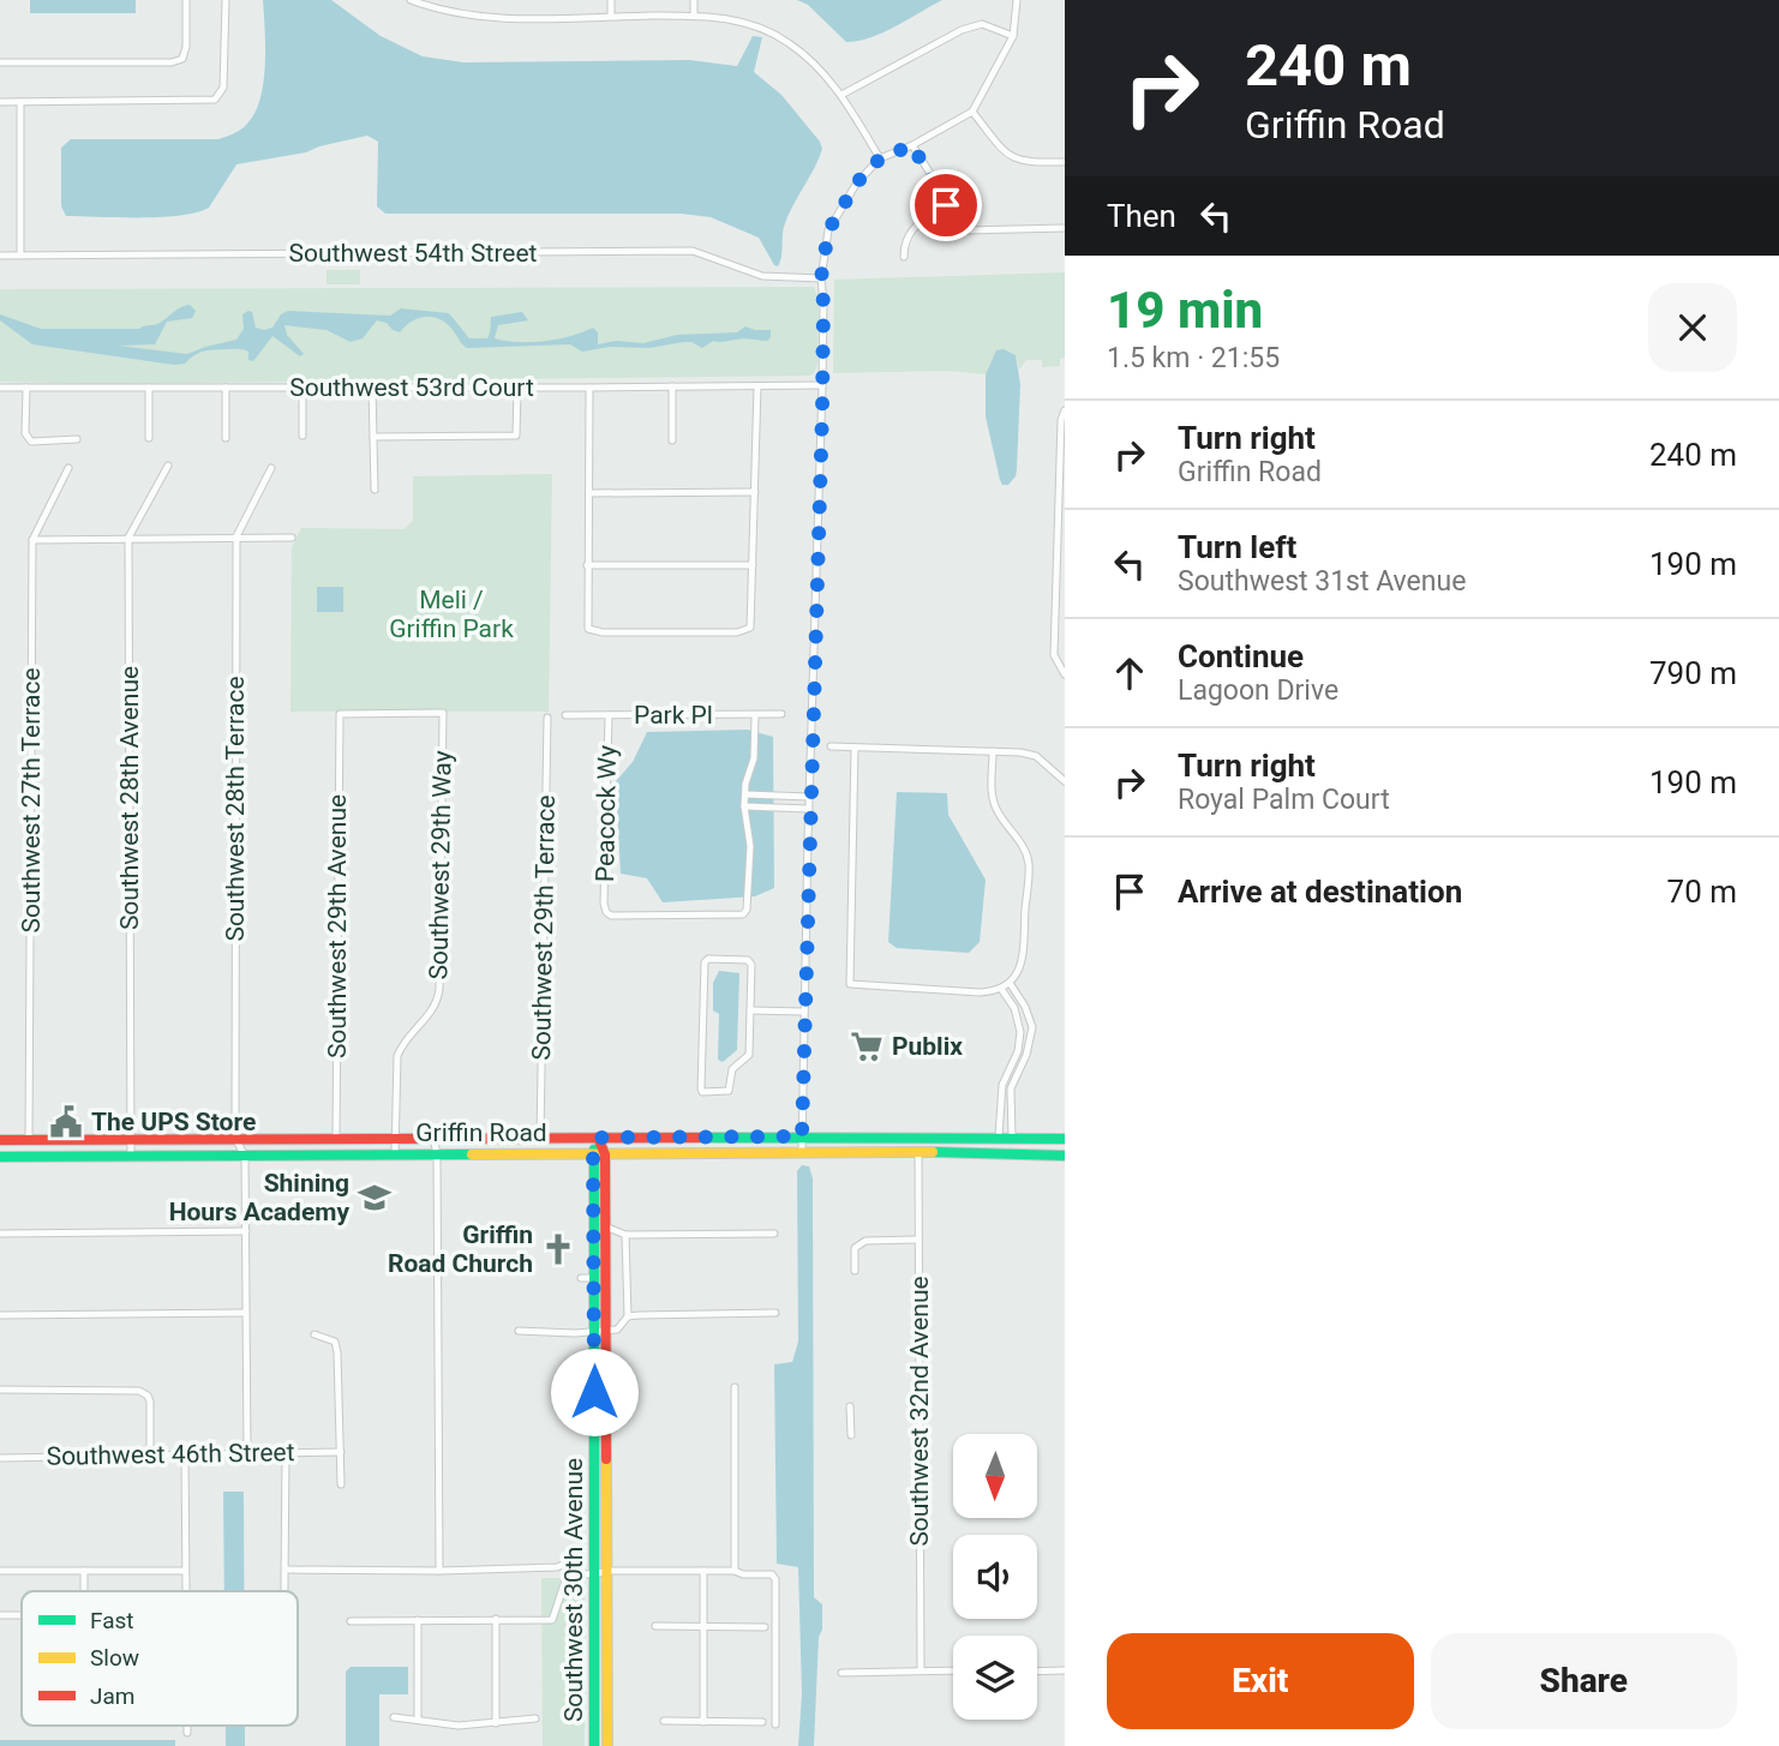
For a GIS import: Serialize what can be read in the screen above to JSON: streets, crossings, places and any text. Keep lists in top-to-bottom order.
{
  "streets": {
    "main road": ["Griffin Road", "Southwest 30th Avenue"],
    "street": [
      "Southwest 54th Street",
      "Southwest 53rd Court",
      "Park Pl",
      "Southwest 28th Avenue",
      "Southwest 27th Terrace",
      "Southwest 28th Terrace",
      "Peacock Wy",
      "Southwest 29th Way",
      "Southwest 29th Avenue",
      "Southwest 29th Terrace",
      "Southwest 32nd Avenue",
      "Southwest 46th Street"
    ]
  },
  "crossings": [
    ["Park Pl", "Peacock Wy"],
    ["Southwest 28th Avenue", "Griffin Road"],
    ["Southwest 27th Terrace", "Griffin Road"],
    ["Southwest 28th Terrace", "Griffin Road"],
    ["Southwest 29th Way", "Southwest 29th Avenue"],
    ["Southwest 29th Way", "Griffin Road"],
    ["Southwest 29th Avenue", "Griffin Road"],
    ["Southwest 29th Terrace", "Griffin Road"],
    ["Griffin Road", "Southwest 32nd Avenue"],
    ["Griffin Road", "Southwest 30th Avenue"]
  ],
  "parks": ["Meli / Griffin Park"],
  "places": {
    "supermarket": ["Publix"],
    "public building": ["The UPS Store"],
    "school or university": ["Shining Hours Academy"],
    "church": ["Griffin Road Church"]
  },
  "legend": ["Fast", "Slow", "Jam"],
  "north": "bottom",
  "page": {
    "turn": ["240 m", "Griffin Road"],
    "then": "Then",
    "heading": ["19 min", "1.5 km · 21:55"],
    "list": [
      {
        "name": "Turn right",
        "note": "Griffin Road",
        "value": "240 m"
      },
      {
        "name": "Turn left",
        "note": "Southwest 31st Avenue",
        "value": "190 m"
      },
      {
        "name": "Continue",
        "note": "Lagoon Drive",
        "value": "790 m"
      },
      {
        "name": "Turn right",
        "note": "Royal Palm Court",
        "value": "190 m"
      },
      {
        "name": "Arrive at destination",
        "value": "70 m"
      }
    ],
    "buttons": ["Exit", "Share"]
  }
}
